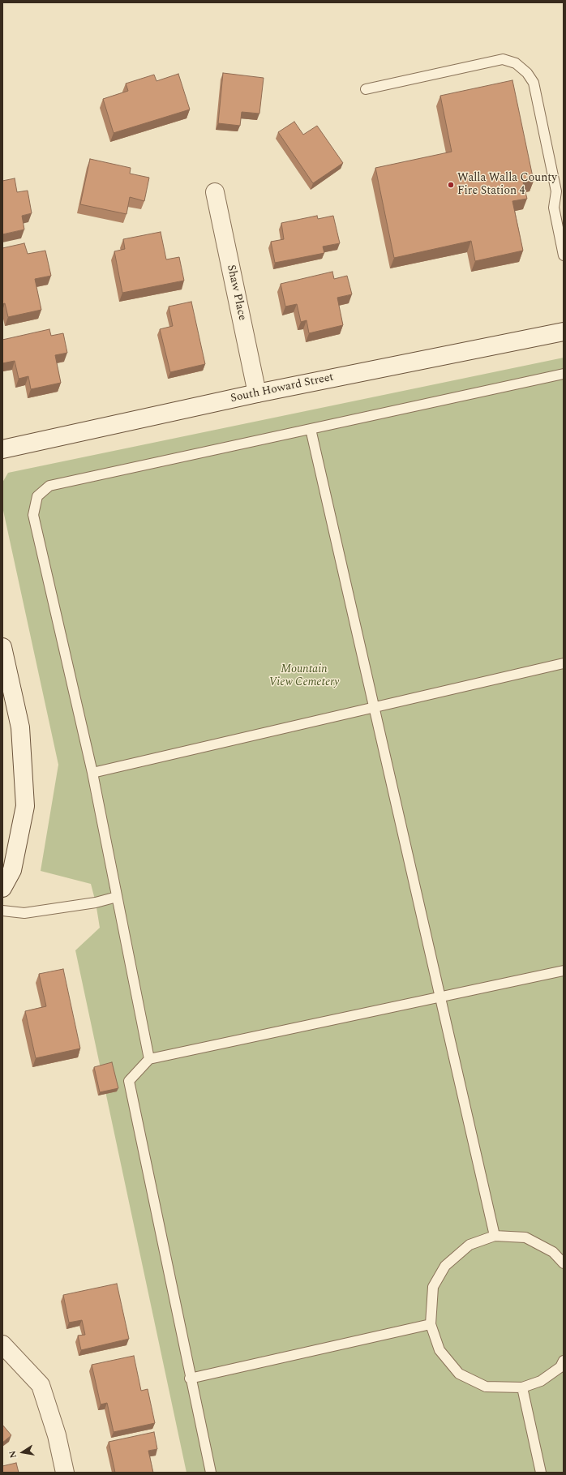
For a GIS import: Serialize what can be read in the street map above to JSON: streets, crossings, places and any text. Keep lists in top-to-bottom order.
{
  "streets": {
    "main road": ["Shaw Place", "South Howard Street"]
  },
  "crossings": [
    ["Shaw Place", "South Howard Street"]
  ],
  "parks": ["Mountain View Cemetery"],
  "places": ["Walla Walla County Fire Station 4"],
  "north": "left"
}
